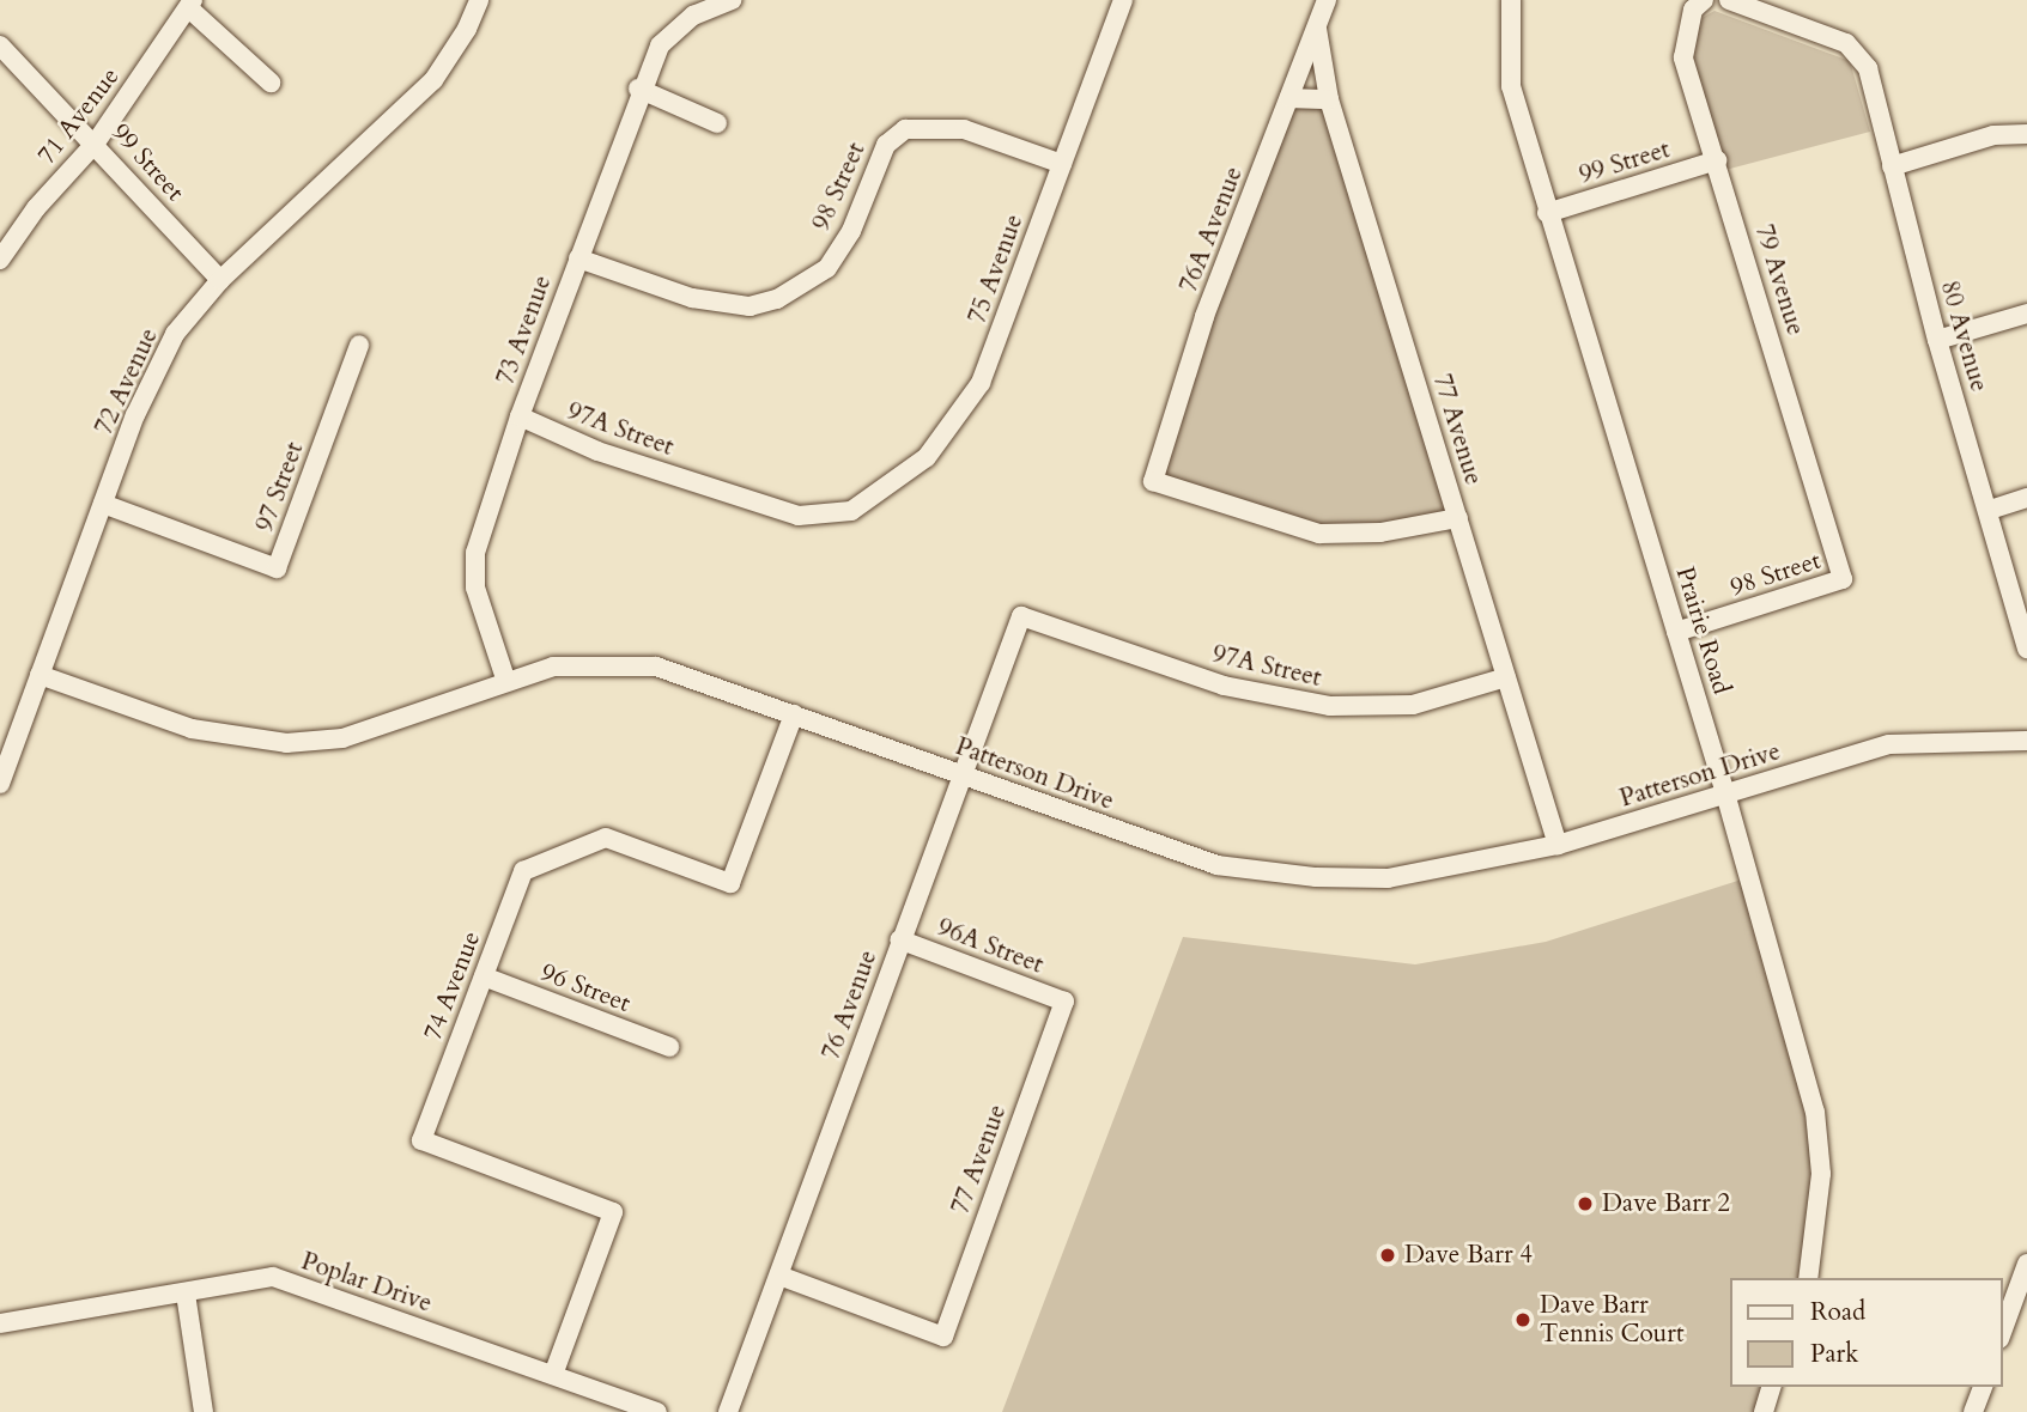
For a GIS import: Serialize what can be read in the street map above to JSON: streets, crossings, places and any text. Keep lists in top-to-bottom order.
{
  "streets": {
    "street": [
      "71 Avenue",
      "99 Street",
      "98 Street",
      "76A Avenue",
      "75 Avenue",
      "79 Avenue",
      "73 Avenue",
      "80 Avenue",
      "72 Avenue",
      "97A Street",
      "77 Avenue",
      "97 Street",
      "Prairie Road",
      "Patterson Drive",
      "96A Street",
      "74 Avenue",
      "96 Street",
      "76 Avenue",
      "Poplar Drive"
    ]
  },
  "crossings": [
    ["71 Avenue", "99 Street"],
    ["99 Street", "79 Avenue"],
    ["99 Street", "72 Avenue"],
    ["99 Street", "Prairie Road"],
    ["98 Street", "75 Avenue"],
    ["98 Street", "79 Avenue"],
    ["98 Street", "73 Avenue"],
    ["98 Street", "Prairie Road"],
    ["76A Avenue", "77 Avenue"],
    ["75 Avenue", "97A Street"],
    ["73 Avenue", "97A Street"],
    ["73 Avenue", "Patterson Drive"],
    ["72 Avenue", "97 Street"],
    ["72 Avenue", "Patterson Drive"],
    ["97A Street", "77 Avenue"],
    ["97A Street", "76 Avenue"],
    ["77 Avenue", "Patterson Drive"],
    ["77 Avenue", "96A Street"],
    ["77 Avenue", "76 Avenue"],
    ["Prairie Road", "Patterson Drive"],
    ["Patterson Drive", "74 Avenue"],
    ["Patterson Drive", "76 Avenue"],
    ["96A Street", "76 Avenue"],
    ["74 Avenue", "96 Street"],
    ["74 Avenue", "Poplar Drive"]
  ],
  "places": ["Dave Barr 2", "Dave Barr 4", "Dave Barr Tennis Court"],
  "legend": ["Road", "Park"]
}
